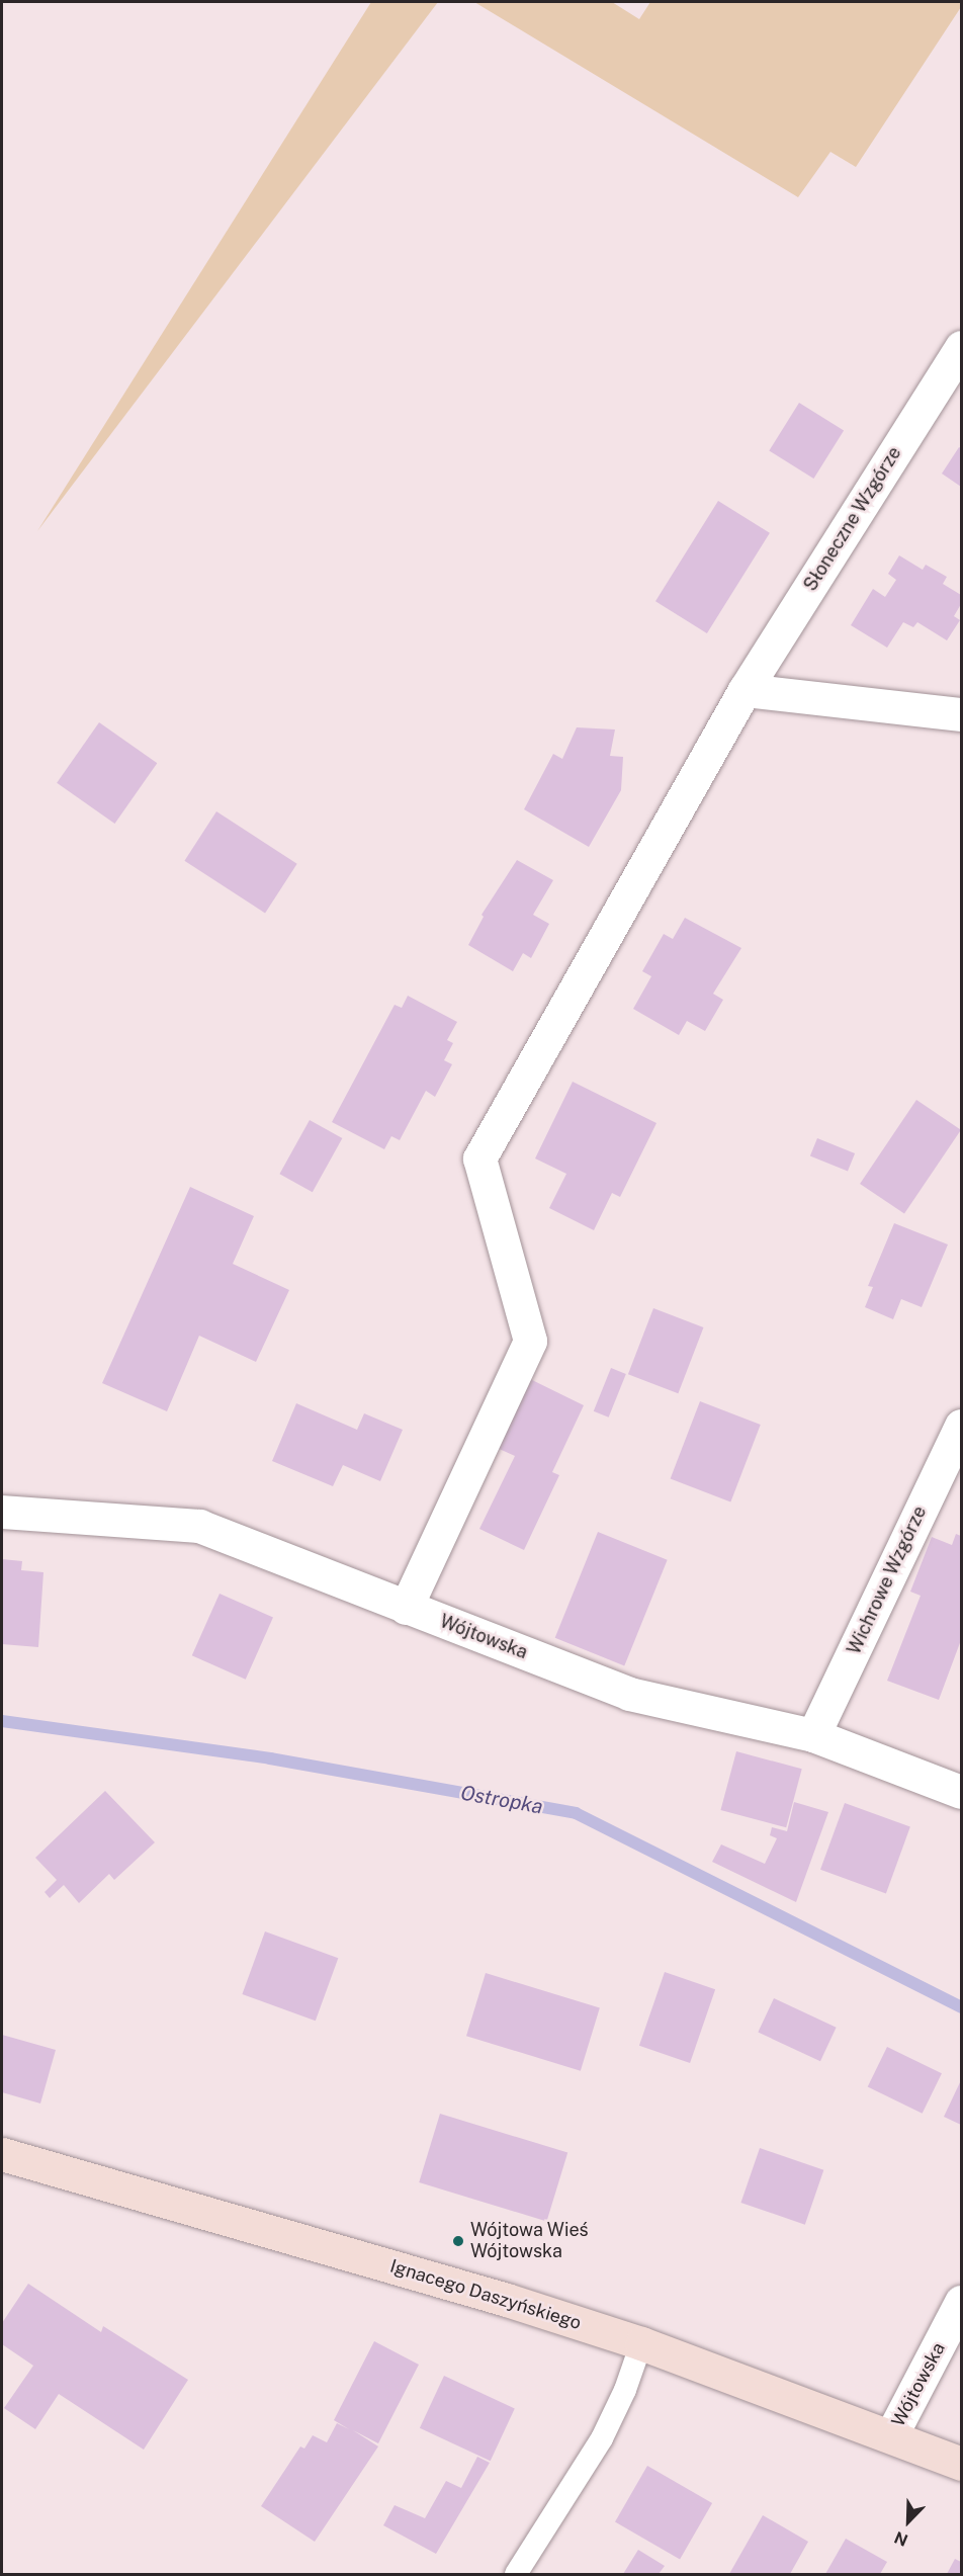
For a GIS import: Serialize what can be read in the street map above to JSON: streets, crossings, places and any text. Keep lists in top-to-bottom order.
{
  "streets": {
    "main road": ["Ignacego Daszyńskiego"],
    "street": ["Słoneczne Wzgórze", "Wichrowe Wzgórze", "Wójtowska"]
  },
  "crossings": [
    ["Słoneczne Wzgórze", "Wójtowska"],
    ["Wichrowe Wzgórze", "Wójtowska"],
    ["Wójtowska", "Ignacego Daszyńskiego"]
  ],
  "water": ["Ostropka"],
  "places": ["Wójtowa Wieś Wójtowska"],
  "north": "bottom left"
}
